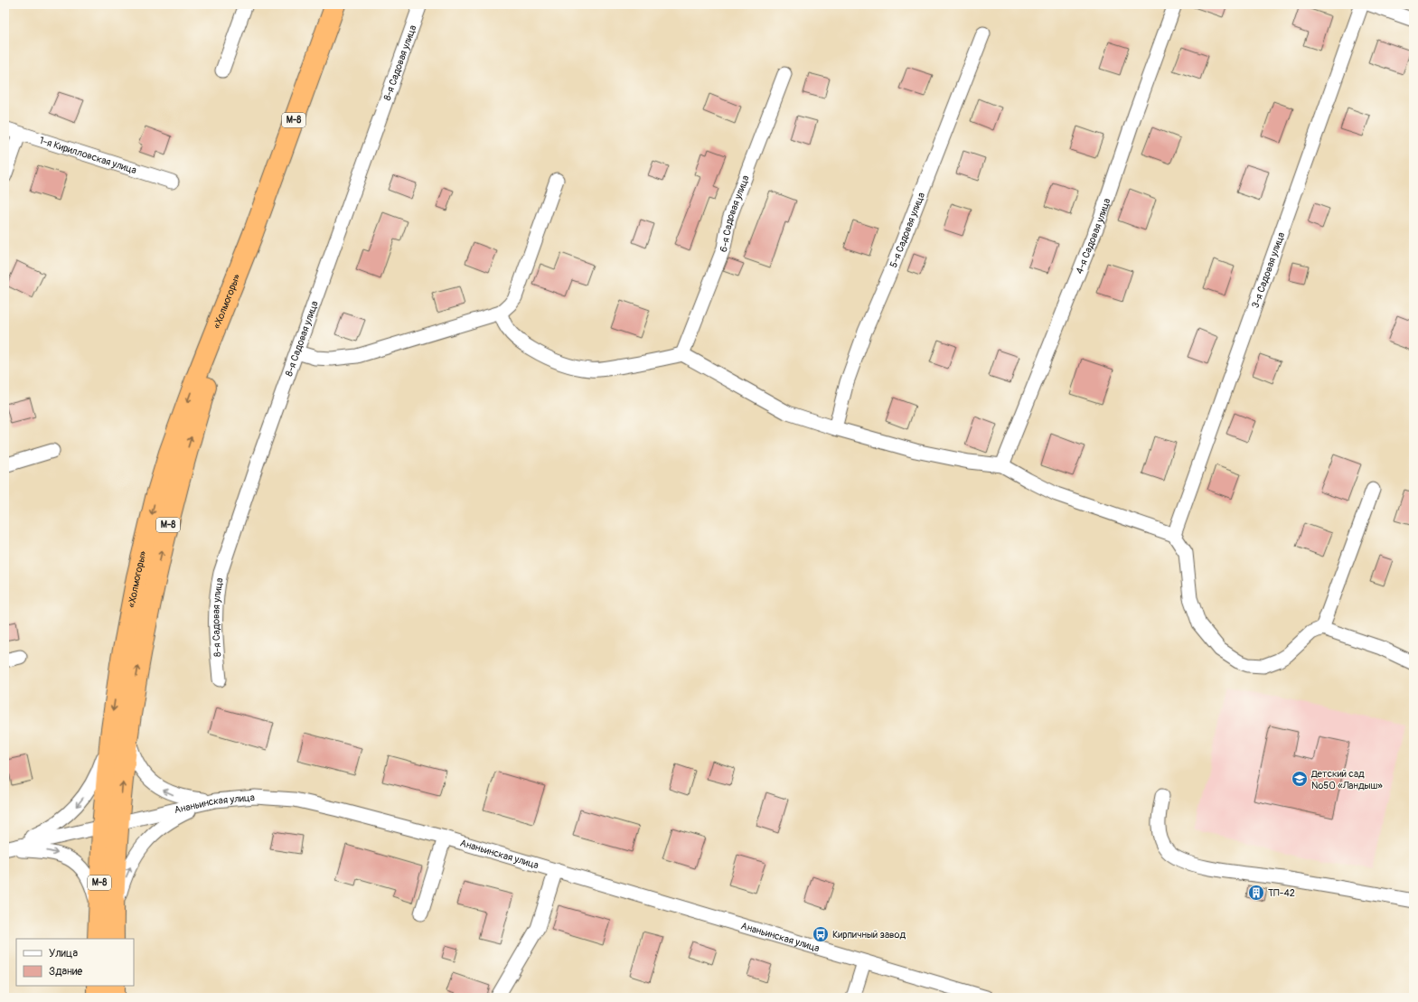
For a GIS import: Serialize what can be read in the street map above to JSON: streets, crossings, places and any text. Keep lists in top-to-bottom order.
{
  "streets": {
    "highway": ["М-8", "«Холмогоры»"],
    "street": [
      "8-я Садовая улица",
      "1-я Кирилловская улица",
      "6-я Садовая улица",
      "5-я Садовая улица",
      "4-я Садовая улица",
      "3-я Садовая улица",
      "Ананьинская улица"
    ]
  },
  "crossings": [
    ["«Холмогоры»", "Ананьинская улица"]
  ],
  "places": {
    "school or university": ["Детский сад №50 «Ландыш»"],
    "building": ["ТП-42"],
    "bus stop": ["Кирпичный завод"]
  },
  "legend": ["Улица", "Здание"]
}
